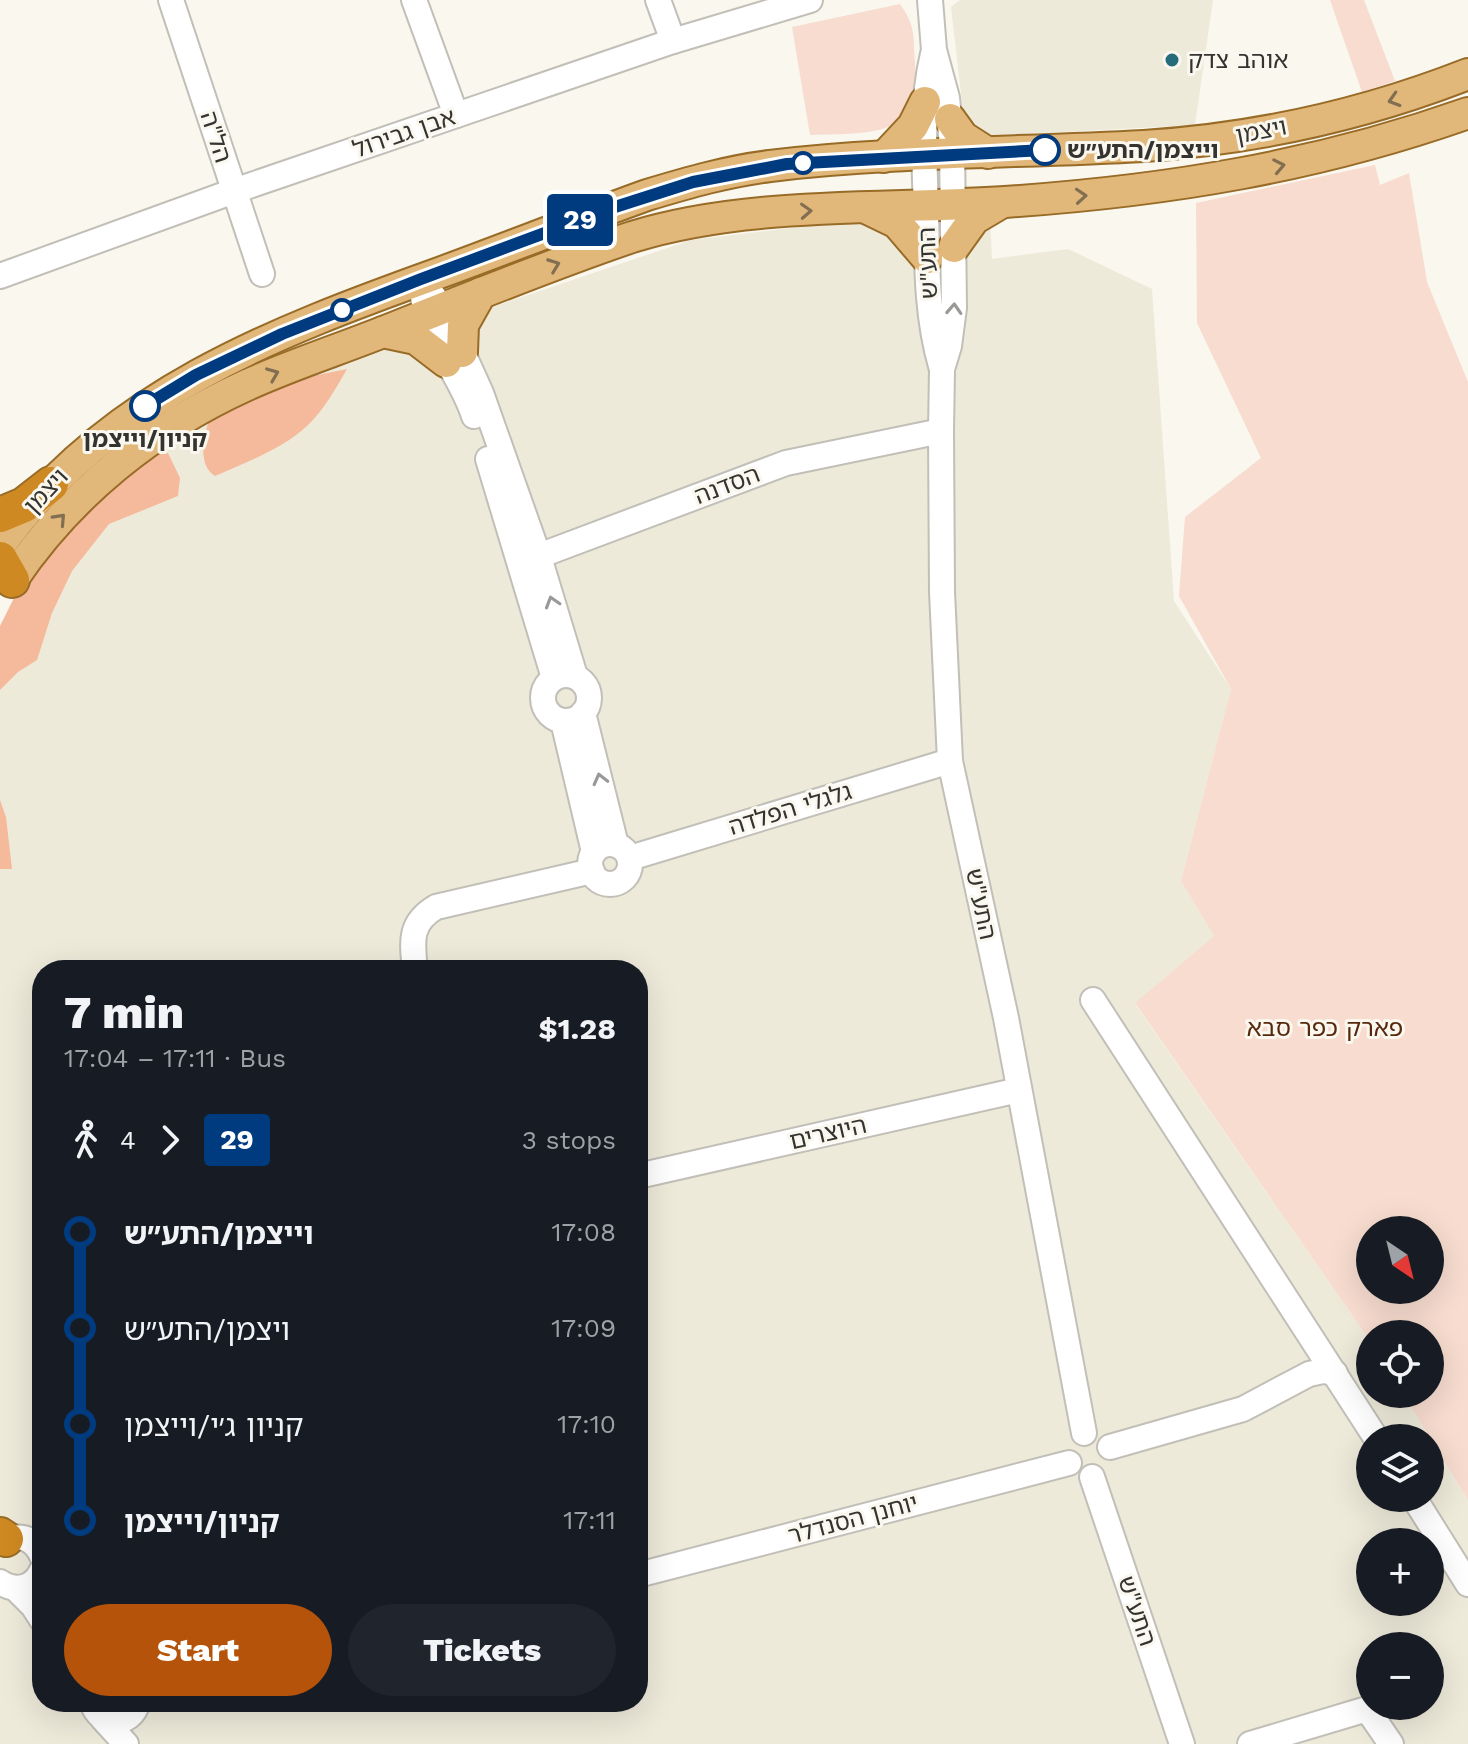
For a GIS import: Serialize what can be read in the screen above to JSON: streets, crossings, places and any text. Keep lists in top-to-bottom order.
{
  "streets": {
    "main road": ["ויצמן"],
    "street": [
      "אבן גבירול",
      "הל\"ה",
      "התע\"ש",
      "הסדנה",
      "גלגלי הפלדה",
      "היוצרים",
      "יוחנן הסנדלר"
    ]
  },
  "crossings": [
    ["ויצמן", "התע\"ש"],
    ["אבן גבירול", "הל\"ה"],
    ["התע\"ש", "הסדנה"],
    ["התע\"ש", "גלגלי הפלדה"],
    ["התע\"ש", "היוצרים"],
    ["התע\"ש", "יוחנן הסנדלר"]
  ],
  "parks": ["פארק כפר סבא"],
  "places": ["אוהב צדק", "וייצמן/התע״ש", "קניון/וייצמן"],
  "lines": ["bus line 29"],
  "north": "bottom right",
  "page": {
    "on_map": "29",
    "heading": ["7 min", "17:04 – 17:11 · Bus", "$1.28"],
    "legs": ["4", "29", "3 stops"],
    "list": [
      {
        "name": "וייצמן/התע״ש",
        "value": "17:08"
      },
      {
        "name": "ויצמן/התע״ש",
        "value": "17:09"
      },
      {
        "name": "קניון ג׳י/וייצמן",
        "value": "17:10"
      },
      {
        "name": "קניון/וייצמן",
        "value": "17:11"
      }
    ],
    "map_buttons": ["+", "−"],
    "buttons": ["Start", "Tickets"]
  }
}
